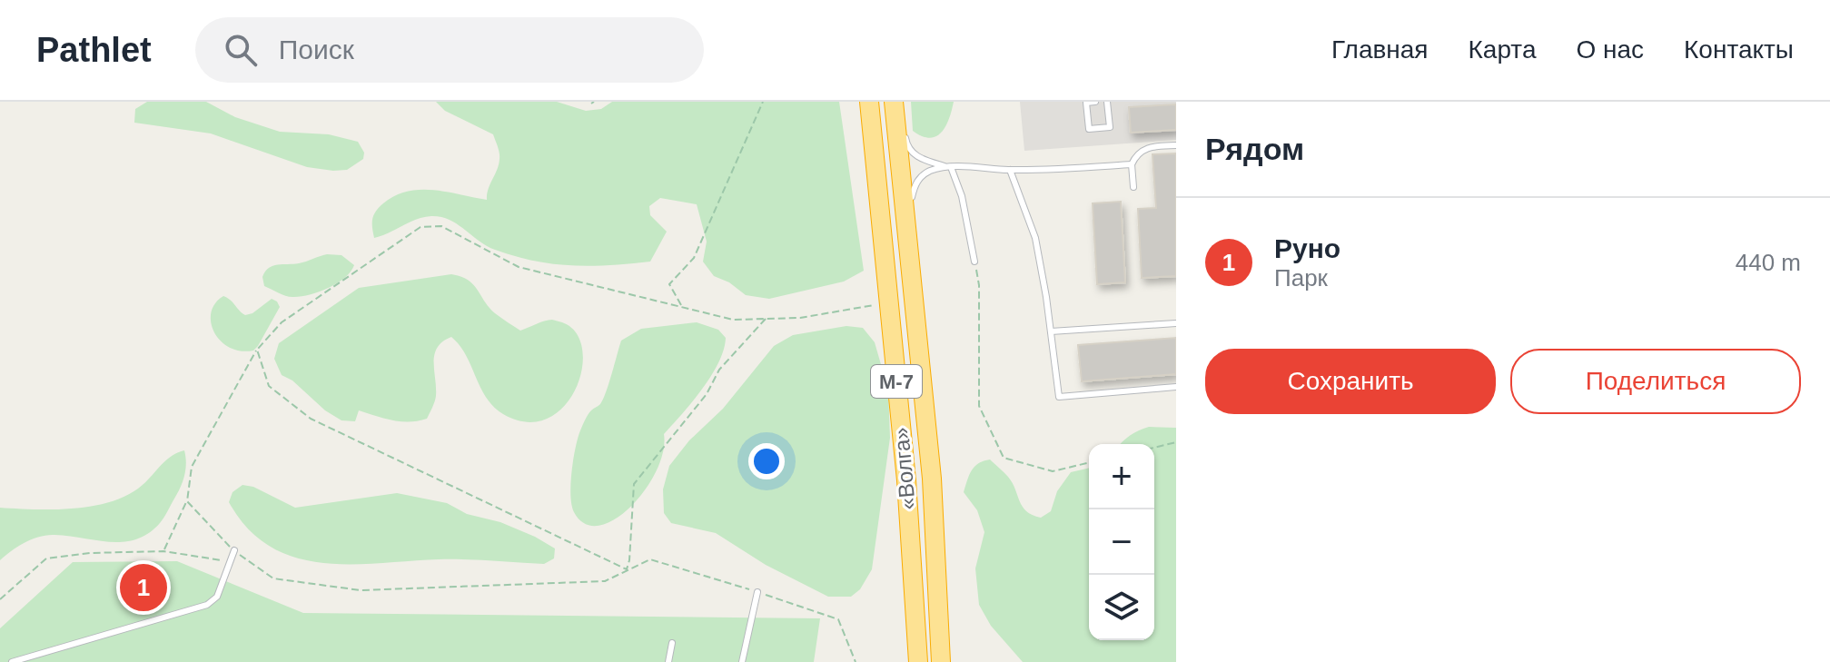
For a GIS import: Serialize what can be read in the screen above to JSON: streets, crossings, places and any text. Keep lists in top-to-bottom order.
{
  "streets": {
    "highway": ["М-7", "«Волга»"]
  },
  "page": {
    "header": "Pathlet",
    "search": "Поиск",
    "nav": [
      "Главная",
      "Карта",
      "О нас",
      "Контакты"
    ],
    "heading": "Рядом",
    "list": [
      {
        "mark": "1",
        "name": "Руно",
        "note": "Парк",
        "value": "440 m"
      }
    ],
    "buttons": ["Сохранить", "Поделиться"],
    "map_buttons": ["+", "−"],
    "pins": "1"
  }
}
